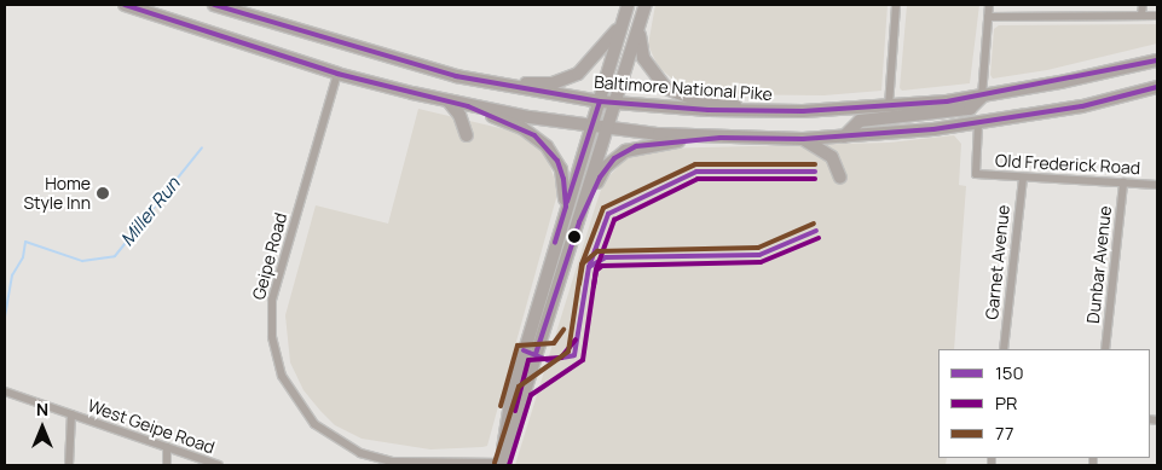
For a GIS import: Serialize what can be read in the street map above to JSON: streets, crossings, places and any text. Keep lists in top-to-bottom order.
{
  "streets": {
    "main road": ["Baltimore National Pike"],
    "street": [
      "Old Frederick Road",
      "Geipe Road",
      "Garnet Avenue",
      "Dunbar Avenue",
      "West Geipe Road"
    ]
  },
  "crossings": [
    ["Old Frederick Road", "Garnet Avenue"],
    ["Old Frederick Road", "Dunbar Avenue"]
  ],
  "water": ["Miller Run"],
  "places": ["Home Style Inn"],
  "lines": ["transit line 150", "transit line 77", "transit line PR"],
  "legend": ["150", "PR", "77"],
  "north": "top"
}
